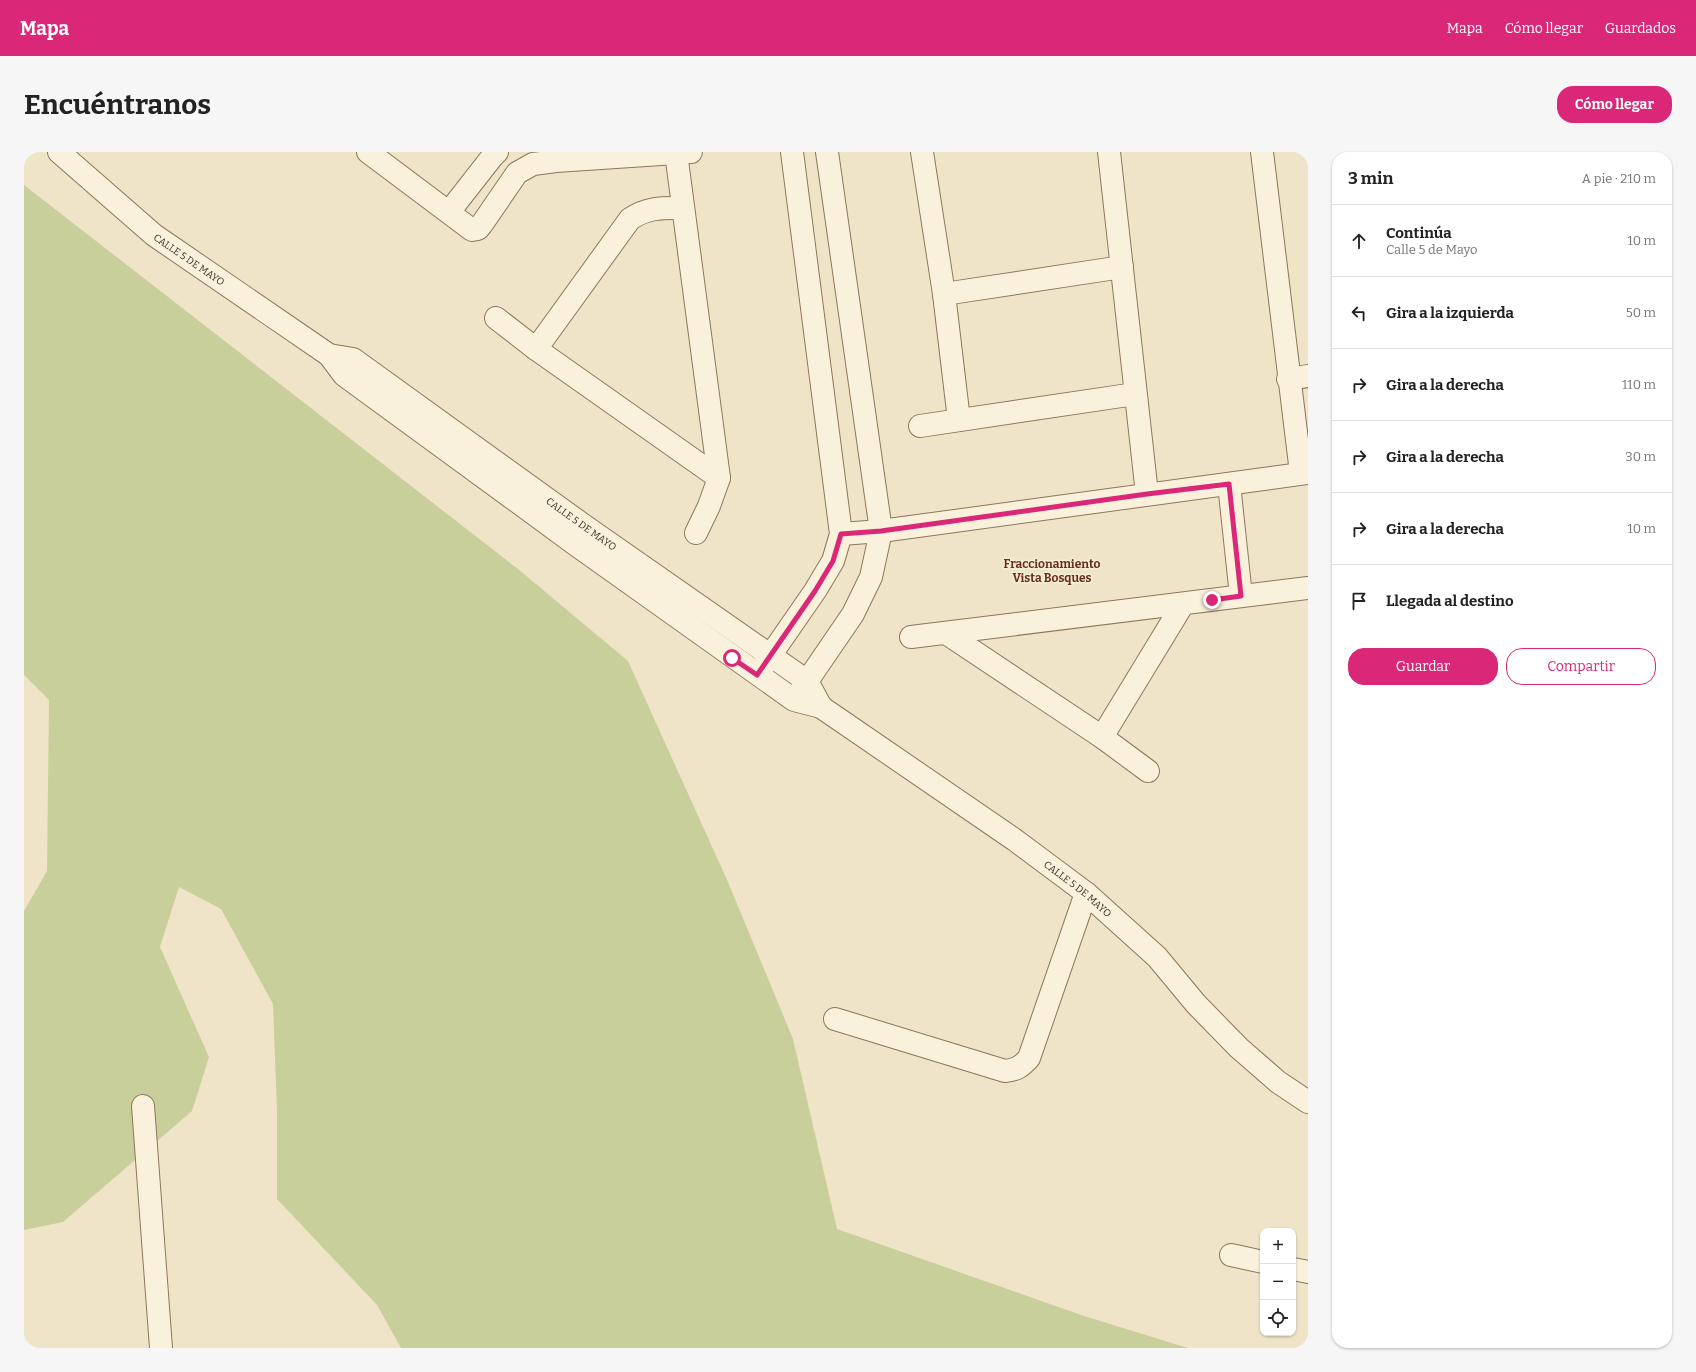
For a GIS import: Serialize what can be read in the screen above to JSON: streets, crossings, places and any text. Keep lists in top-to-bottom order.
{
  "streets": {
    "street": ["CALLE 5 DE MAYO"]
  },
  "districts": ["Fraccionamiento Vista Bosques"],
  "page": {
    "header": "Mapa",
    "nav": ["Mapa", "Cómo llegar", "Guardados"],
    "buttons": [
      "Cómo llegar",
      ["Guardar", "Compartir"]
    ],
    "title": "Encuéntranos",
    "heading": ["3 min", "A pie · 210 m"],
    "list": [
      ["Continúa", "Calle 5 de Mayo", "10 m"],
      ["Gira a la izquierda", "50 m"],
      ["Gira a la derecha", "110 m"],
      ["Gira a la derecha", "30 m"],
      ["Gira a la derecha", "10 m"],
      "Llegada al destino"
    ],
    "map_buttons": ["+", "−"]
  }
}
